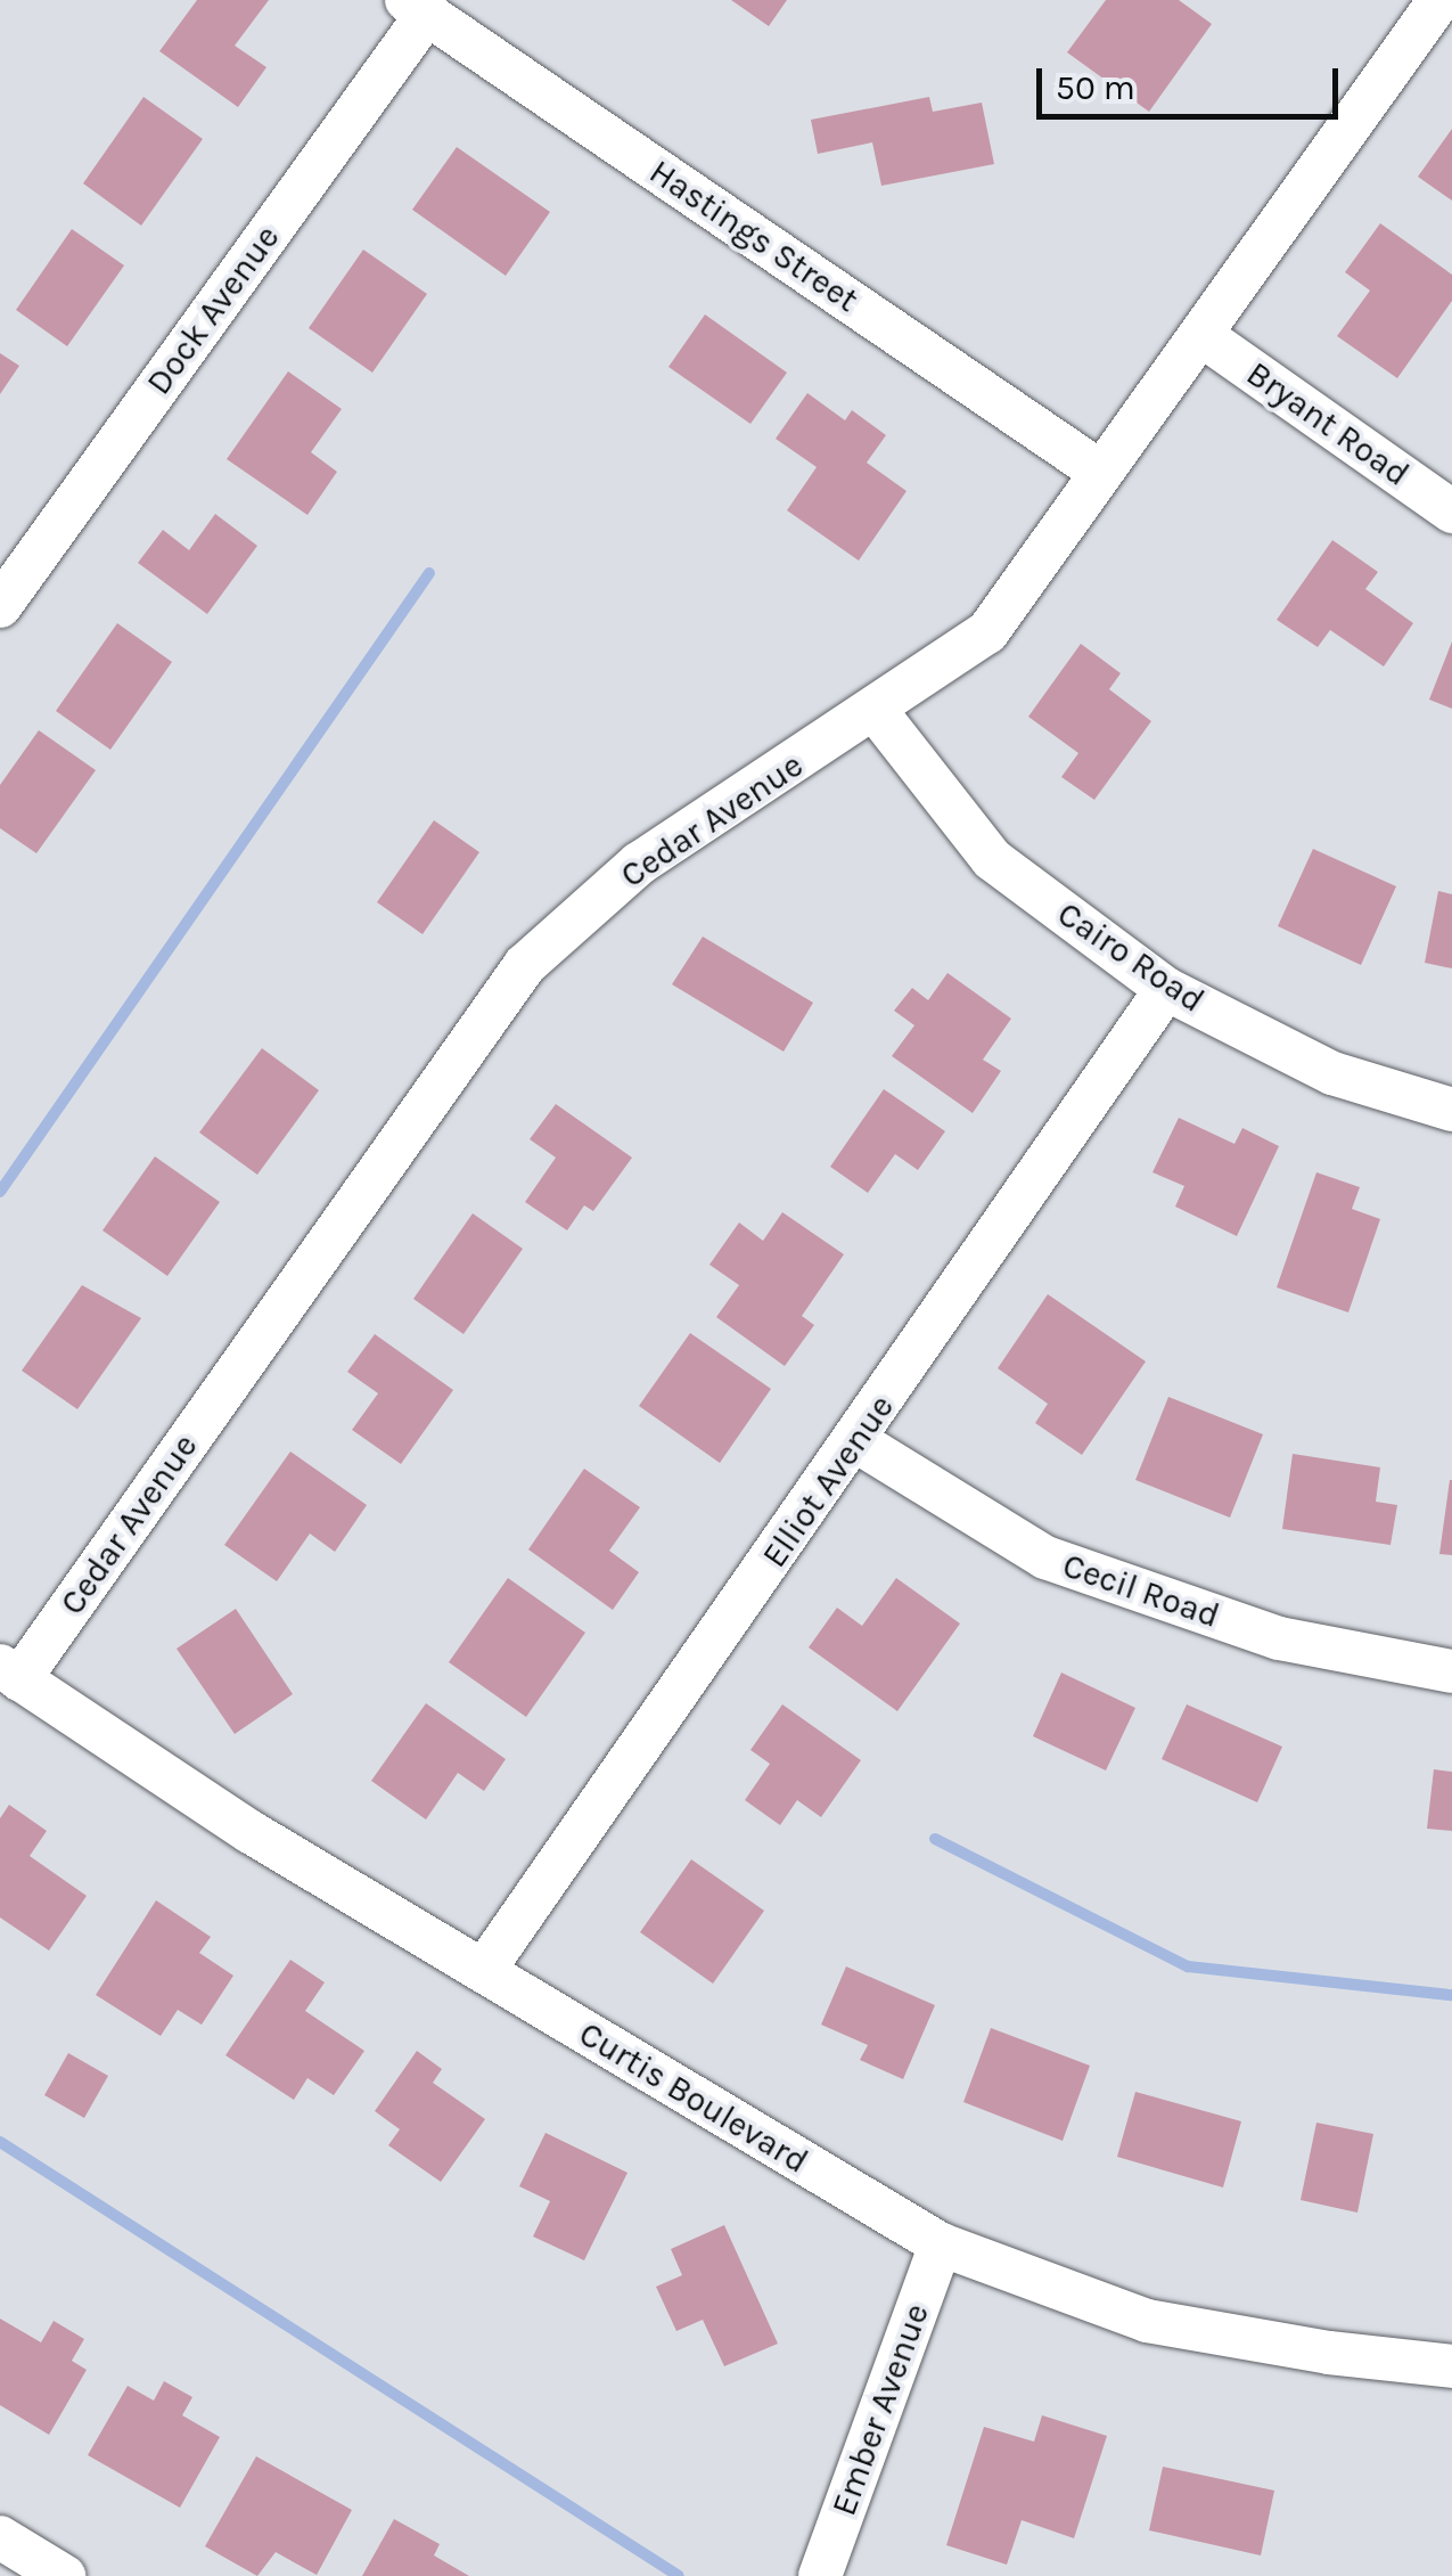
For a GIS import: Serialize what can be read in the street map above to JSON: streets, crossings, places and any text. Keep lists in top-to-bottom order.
{
  "streets": {
    "street": [
      "Hastings Street",
      "Dock Avenue",
      "Bryant Road",
      "Cedar Avenue",
      "Cairo Road",
      "Elliot Avenue",
      "Cecil Road",
      "Curtis Boulevard",
      "Ember Avenue"
    ]
  },
  "crossings": [
    ["Hastings Street", "Dock Avenue"],
    ["Hastings Street", "Cedar Avenue"],
    ["Bryant Road", "Cedar Avenue"],
    ["Cedar Avenue", "Cairo Road"],
    ["Cedar Avenue", "Curtis Boulevard"],
    ["Cairo Road", "Elliot Avenue"],
    ["Elliot Avenue", "Cecil Road"],
    ["Elliot Avenue", "Curtis Boulevard"],
    ["Curtis Boulevard", "Ember Avenue"]
  ],
  "scale_bar": "50 m"
}
